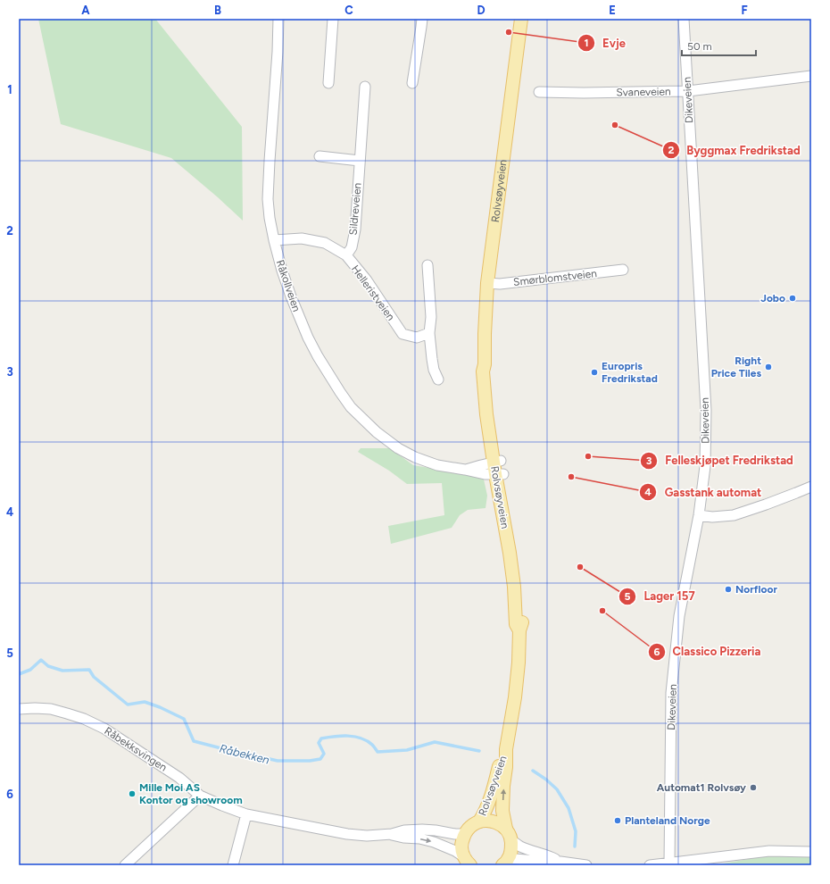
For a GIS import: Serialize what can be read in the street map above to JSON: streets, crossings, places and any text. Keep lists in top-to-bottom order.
{
  "streets": {
    "main road": ["Rolvsøyveien"],
    "street": [
      "Svaneveien",
      "Dikeveien",
      "Sildreveien",
      "Smørblomstveien",
      "Råkollveien",
      "Helleristveien",
      "Råbekksvingen"
    ]
  },
  "crossings": [
    ["Svaneveien", "Dikeveien"],
    ["Rolvsøyveien", "Smørblomstveien"],
    ["Rolvsøyveien", "Råkollveien"],
    ["Sildreveien", "Helleristveien"],
    ["Råkollveien", "Helleristveien"]
  ],
  "water": ["Råbekken"],
  "places": [
    "Evje",
    "Byggmax Fredrikstad",
    "Jobo",
    "Right Price Tiles",
    "Europris Fredrikstad",
    "Felleskjøpet Fredrikstad",
    "Gasstank automat",
    "Lager 157",
    "Norfloor",
    "Classico Pizzeria",
    "Automat1 Rolvsøy",
    "Mille Moi AS Kontor og showroom",
    "Planteland Norge"
  ],
  "scale_bar": "50 m",
  "grid": {
    "columns": [
      "A",
      "B",
      "C",
      "D",
      "E",
      "F"
    ],
    "rows": [
      "1",
      "2",
      "3",
      "4",
      "5",
      "6"
    ]
  }
}
